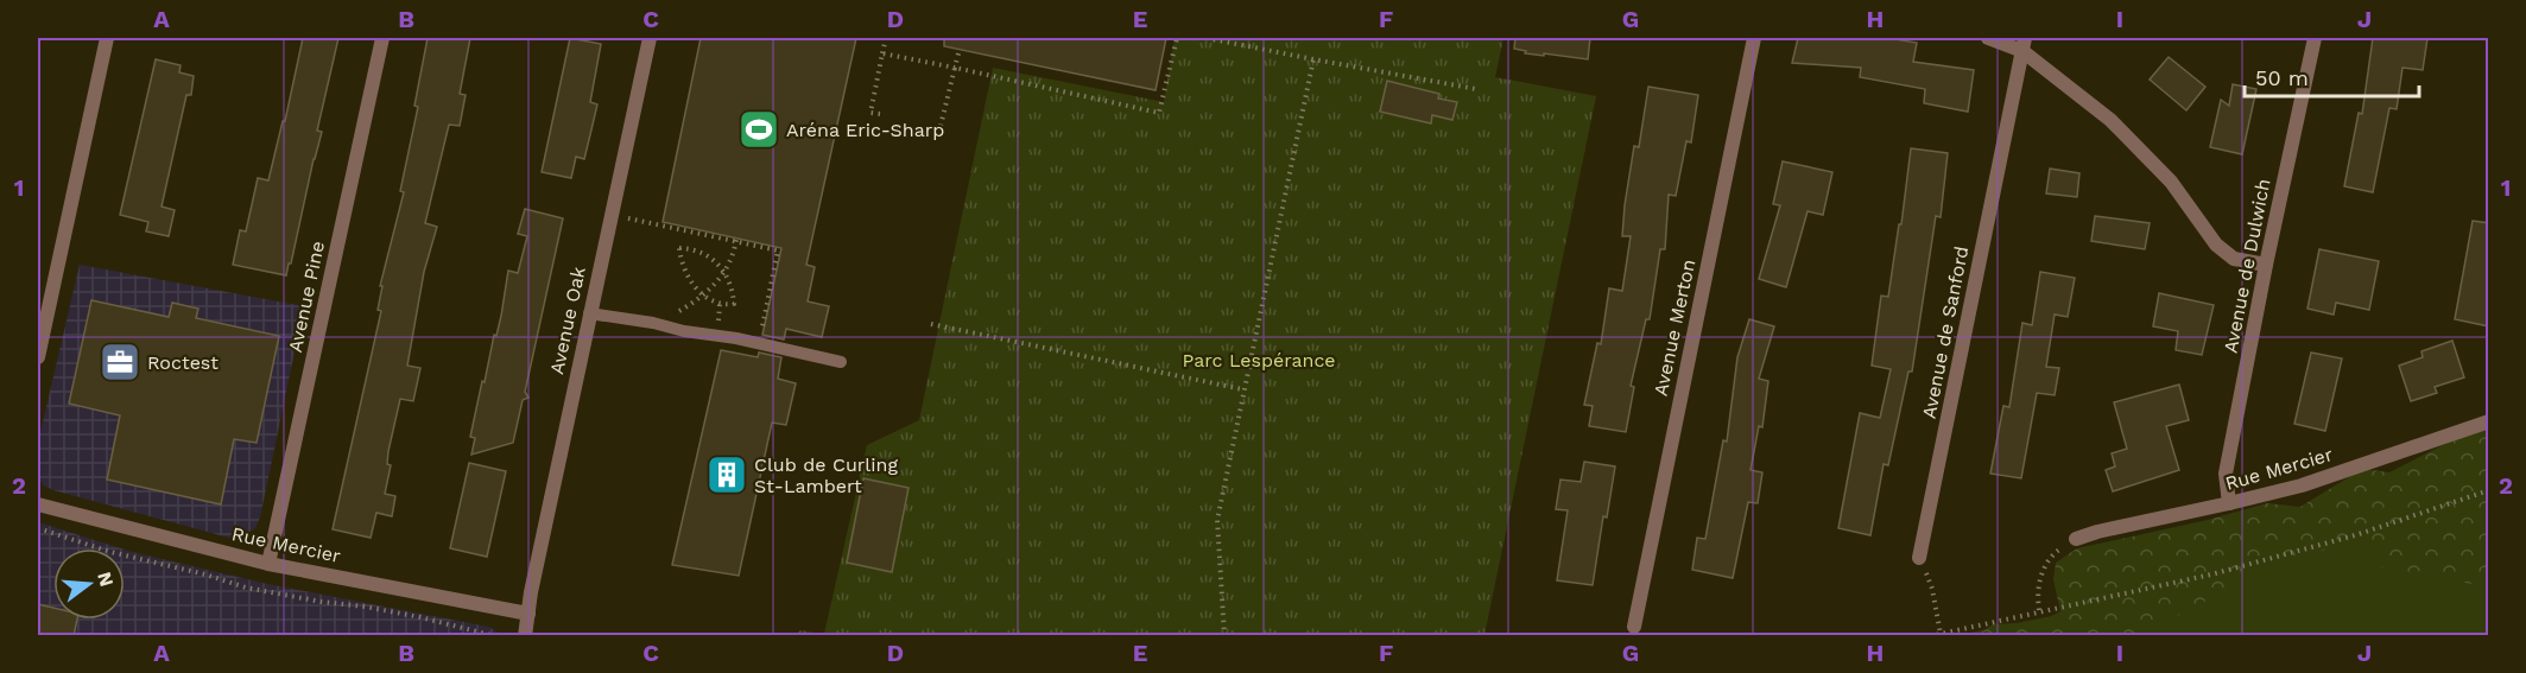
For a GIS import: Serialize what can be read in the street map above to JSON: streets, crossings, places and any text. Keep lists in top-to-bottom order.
{
  "streets": {
    "street": [
      "Avenue de Dulwich",
      "Avenue Pine",
      "Avenue Oak",
      "Avenue Merton",
      "Avenue de Sanford",
      "Rue Mercier"
    ]
  },
  "crossings": [
    ["Avenue de Dulwich", "Rue Mercier"],
    ["Avenue Pine", "Rue Mercier"],
    ["Avenue Oak", "Rue Mercier"]
  ],
  "parks": ["Parc Lespérance"],
  "places": {
    "sports": ["Aréna Eric-Sharp"],
    "office": ["Roctest"],
    "building": ["Club de Curling St-Lambert"]
  },
  "scale_bar": "50 m",
  "north": "right",
  "grid": {
    "columns": [
      "A",
      "B",
      "C",
      "D",
      "E",
      "F",
      "G",
      "H",
      "I",
      "J"
    ],
    "rows": ["1", "2"]
  }
}
